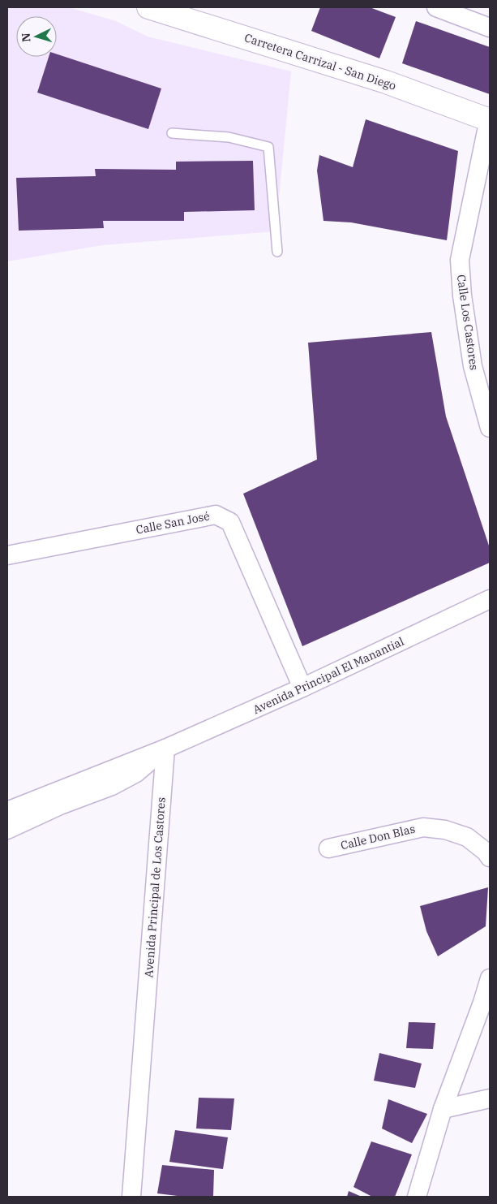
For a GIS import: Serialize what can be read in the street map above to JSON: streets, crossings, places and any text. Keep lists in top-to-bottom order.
{
  "streets": {
    "street": [
      "Carretera Carrizal - San Diego",
      "Calle Los Castores",
      "Calle San José",
      "Avenida Principal El Manantial",
      "Calle Don Blas",
      "Avenida Principal de Los Castores"
    ]
  },
  "crossings": [
    ["Carretera Carrizal - San Diego", "Calle Los Castores"],
    ["Calle San José", "Avenida Principal El Manantial"],
    ["Avenida Principal El Manantial", "Avenida Principal de Los Castores"]
  ],
  "north": "left"
}
